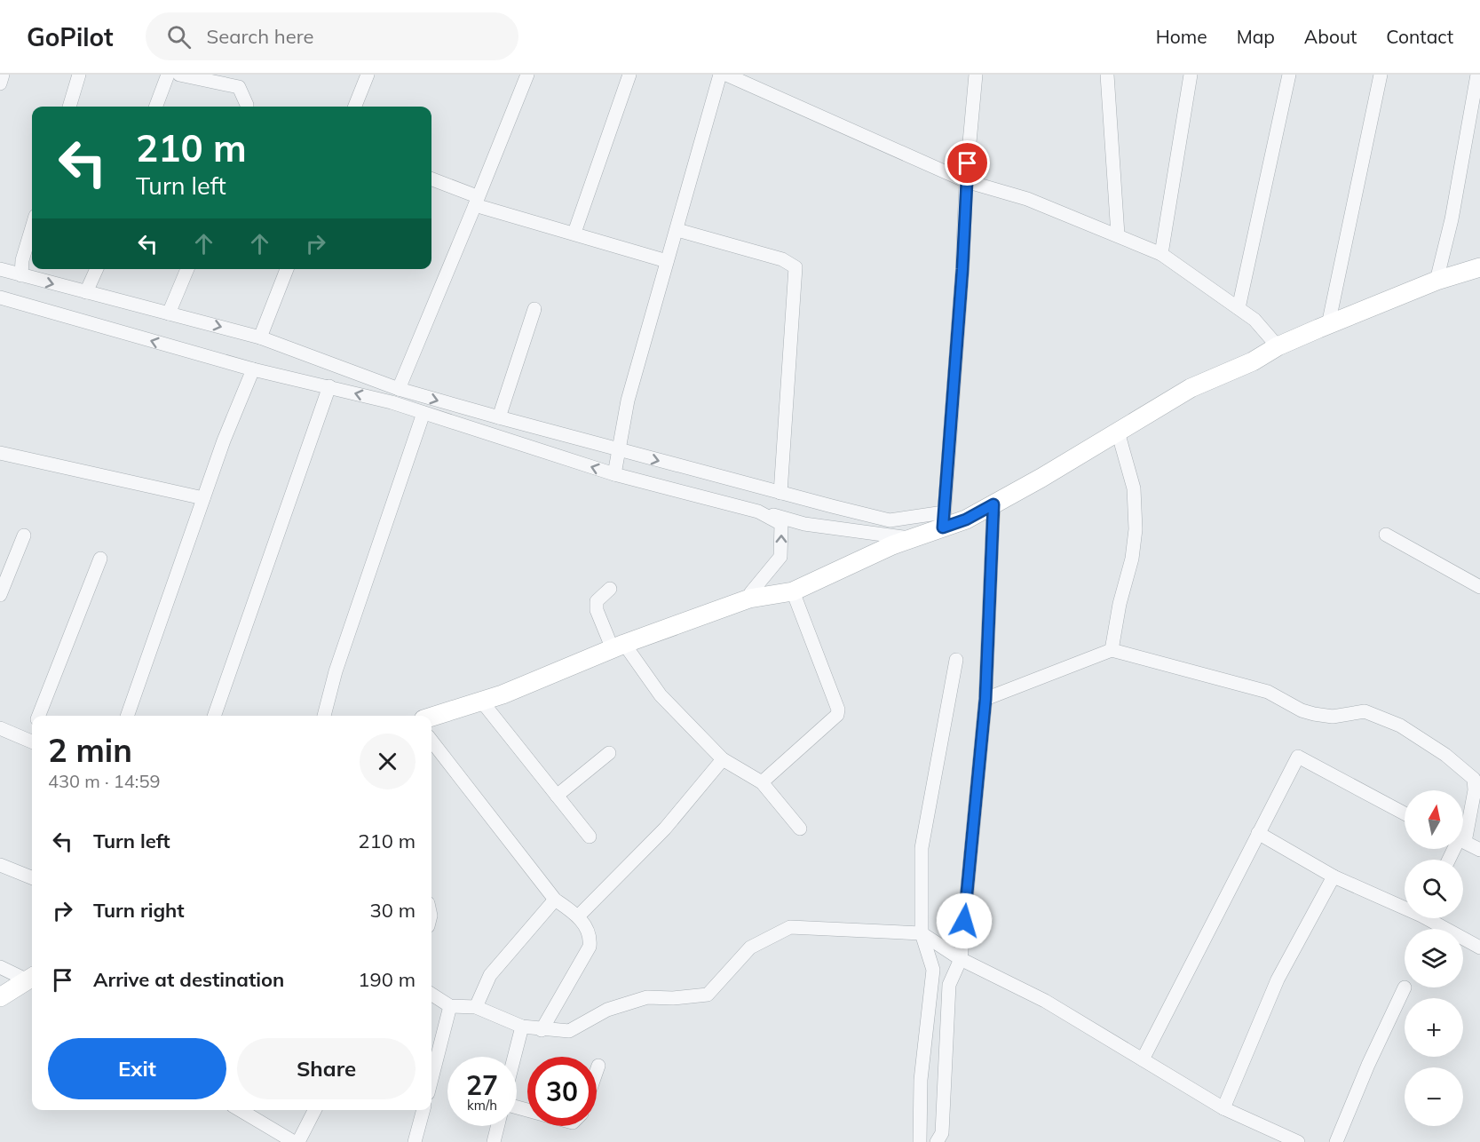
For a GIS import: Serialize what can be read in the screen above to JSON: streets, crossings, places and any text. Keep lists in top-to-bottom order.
{
  "north": "top",
  "page": {
    "header": "GoPilot",
    "search": "Search here",
    "nav": [
      "Home",
      "Map",
      "About",
      "Contact"
    ],
    "turn": ["210 m", "Turn left"],
    "heading": ["2 min", "430 m · 14:59"],
    "map_buttons": ["+", "−"],
    "list": [
      {
        "name": "Turn left",
        "value": "210 m"
      },
      {
        "name": "Turn right",
        "value": "30 m"
      },
      {
        "name": "Arrive at destination",
        "value": "190 m"
      }
    ],
    "buttons": ["Exit", "Share"],
    "speed": "27 km/h",
    "limit": "30"
  }
}
